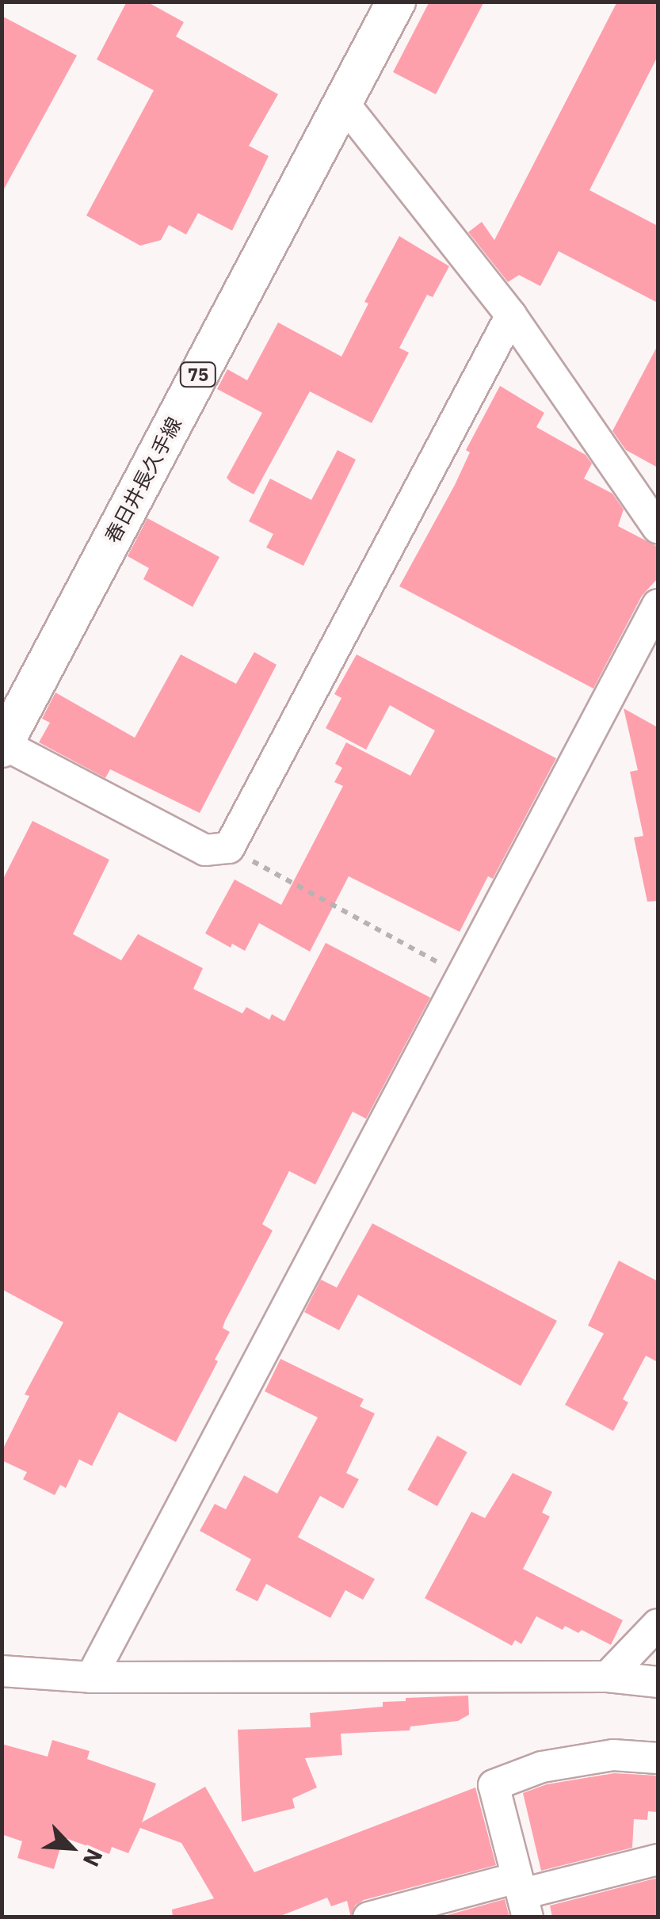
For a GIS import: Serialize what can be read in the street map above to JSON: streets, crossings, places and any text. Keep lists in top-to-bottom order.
{
  "streets": {
    "main road": ["75", "春日井長久手線"]
  },
  "north": "bottom right"
}
